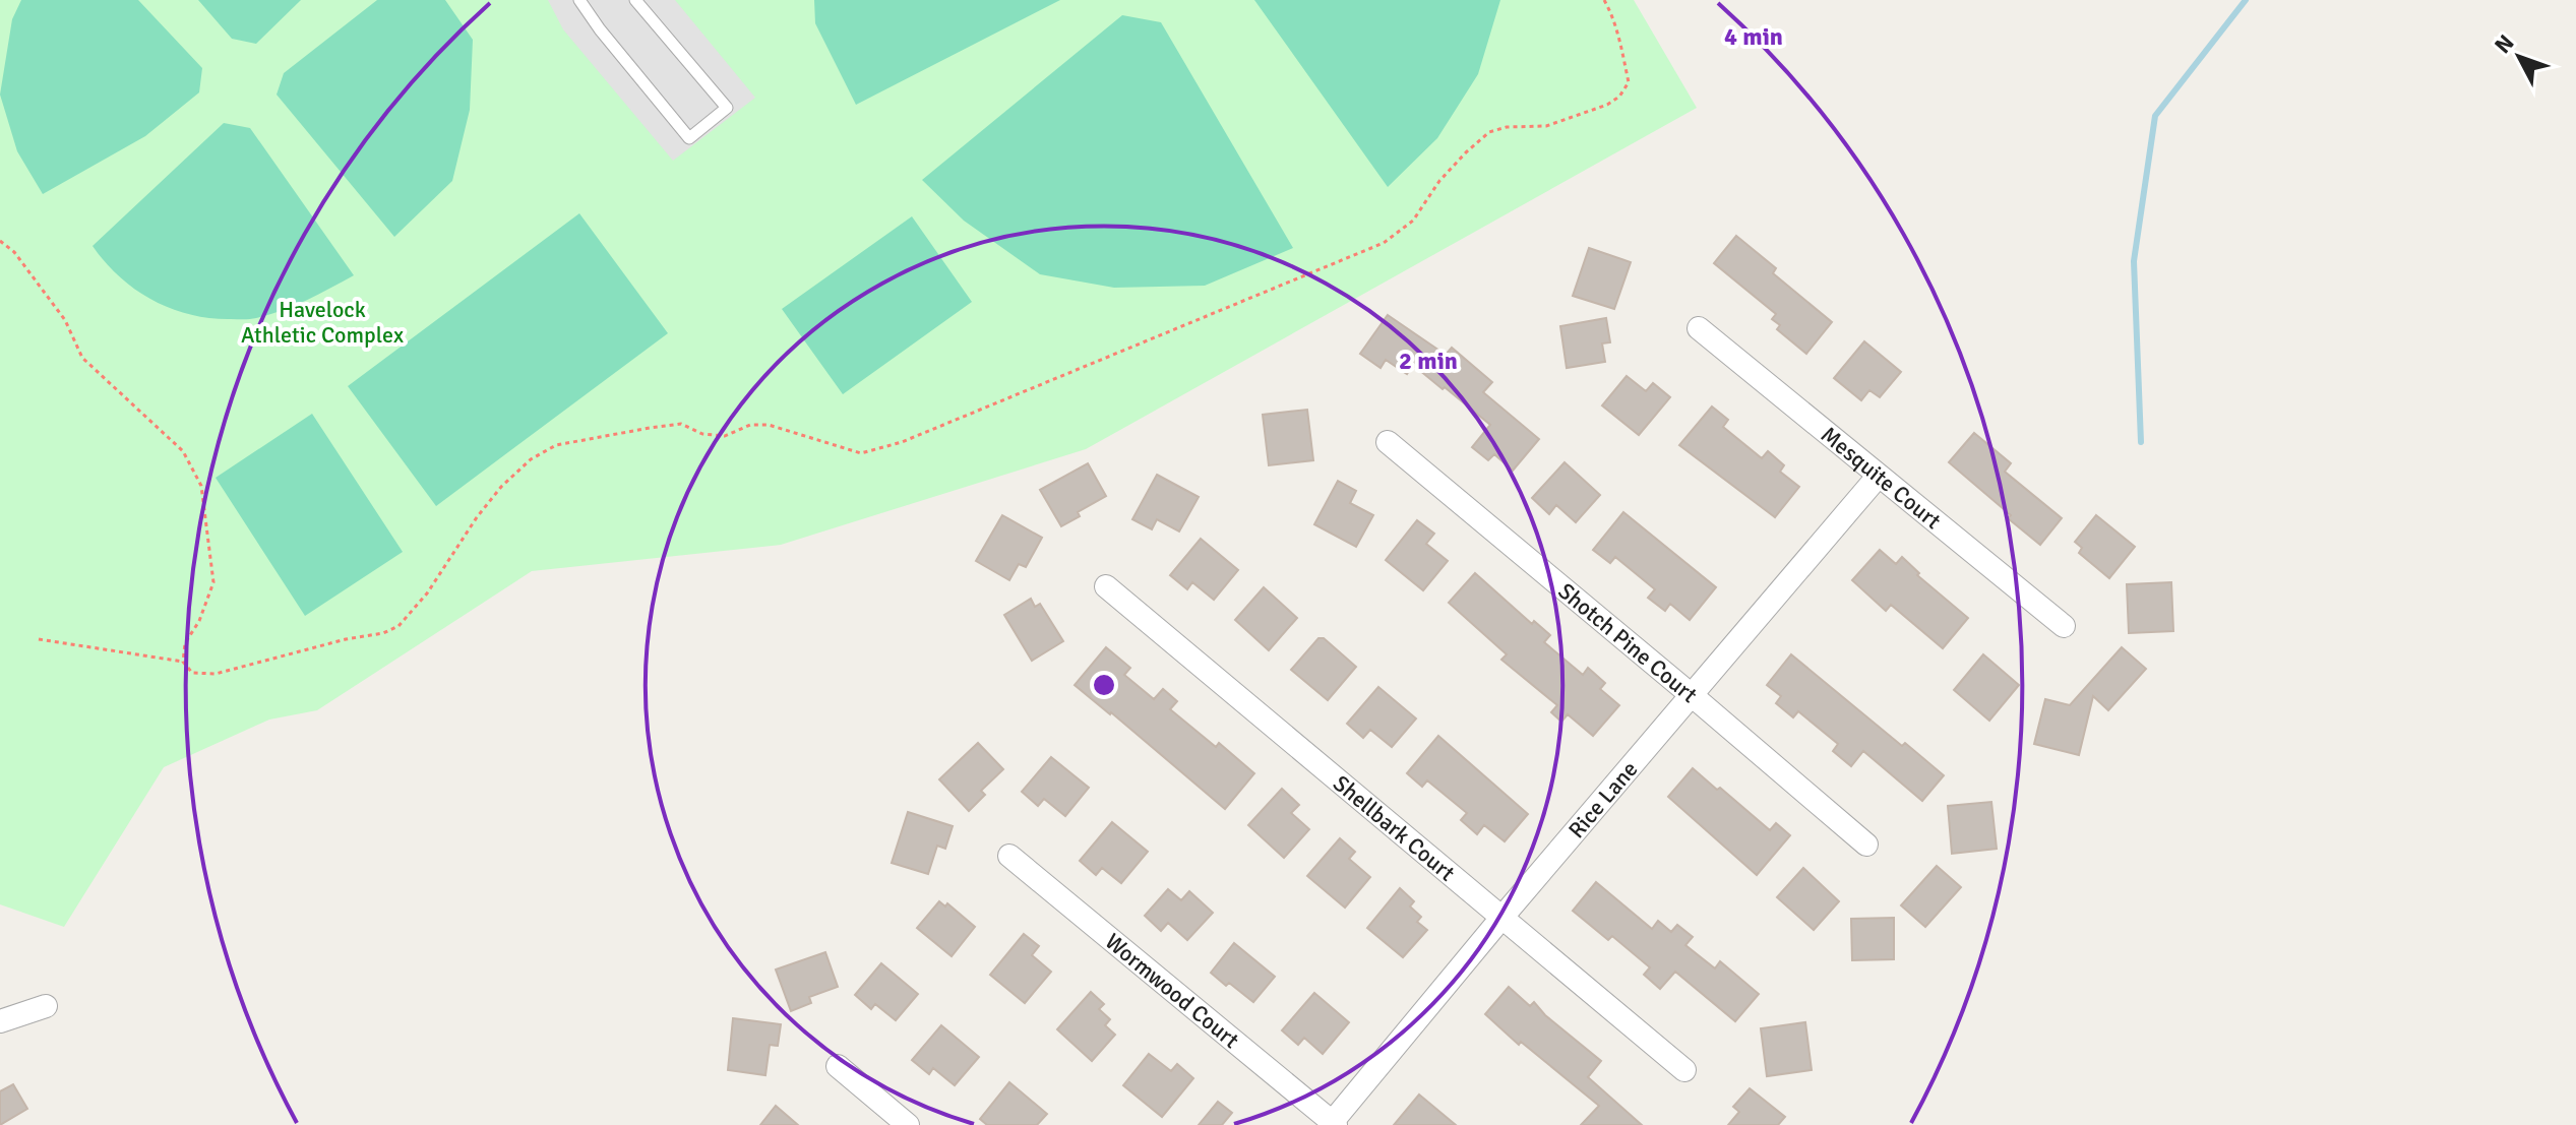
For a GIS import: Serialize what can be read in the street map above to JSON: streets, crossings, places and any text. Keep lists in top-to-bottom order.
{
  "streets": {
    "street": [
      "Mesquite Court",
      "Shotch Pine Court",
      "Rice Lane",
      "Shellbark Court",
      "Wormwood Court"
    ]
  },
  "crossings": [
    ["Mesquite Court", "Rice Lane"],
    ["Shotch Pine Court", "Rice Lane"],
    ["Rice Lane", "Shellbark Court"],
    ["Rice Lane", "Wormwood Court"]
  ],
  "parks": ["Havelock Athletic Complex"],
  "north": "top left",
  "rings": ["4 min", "2 min"]
}
